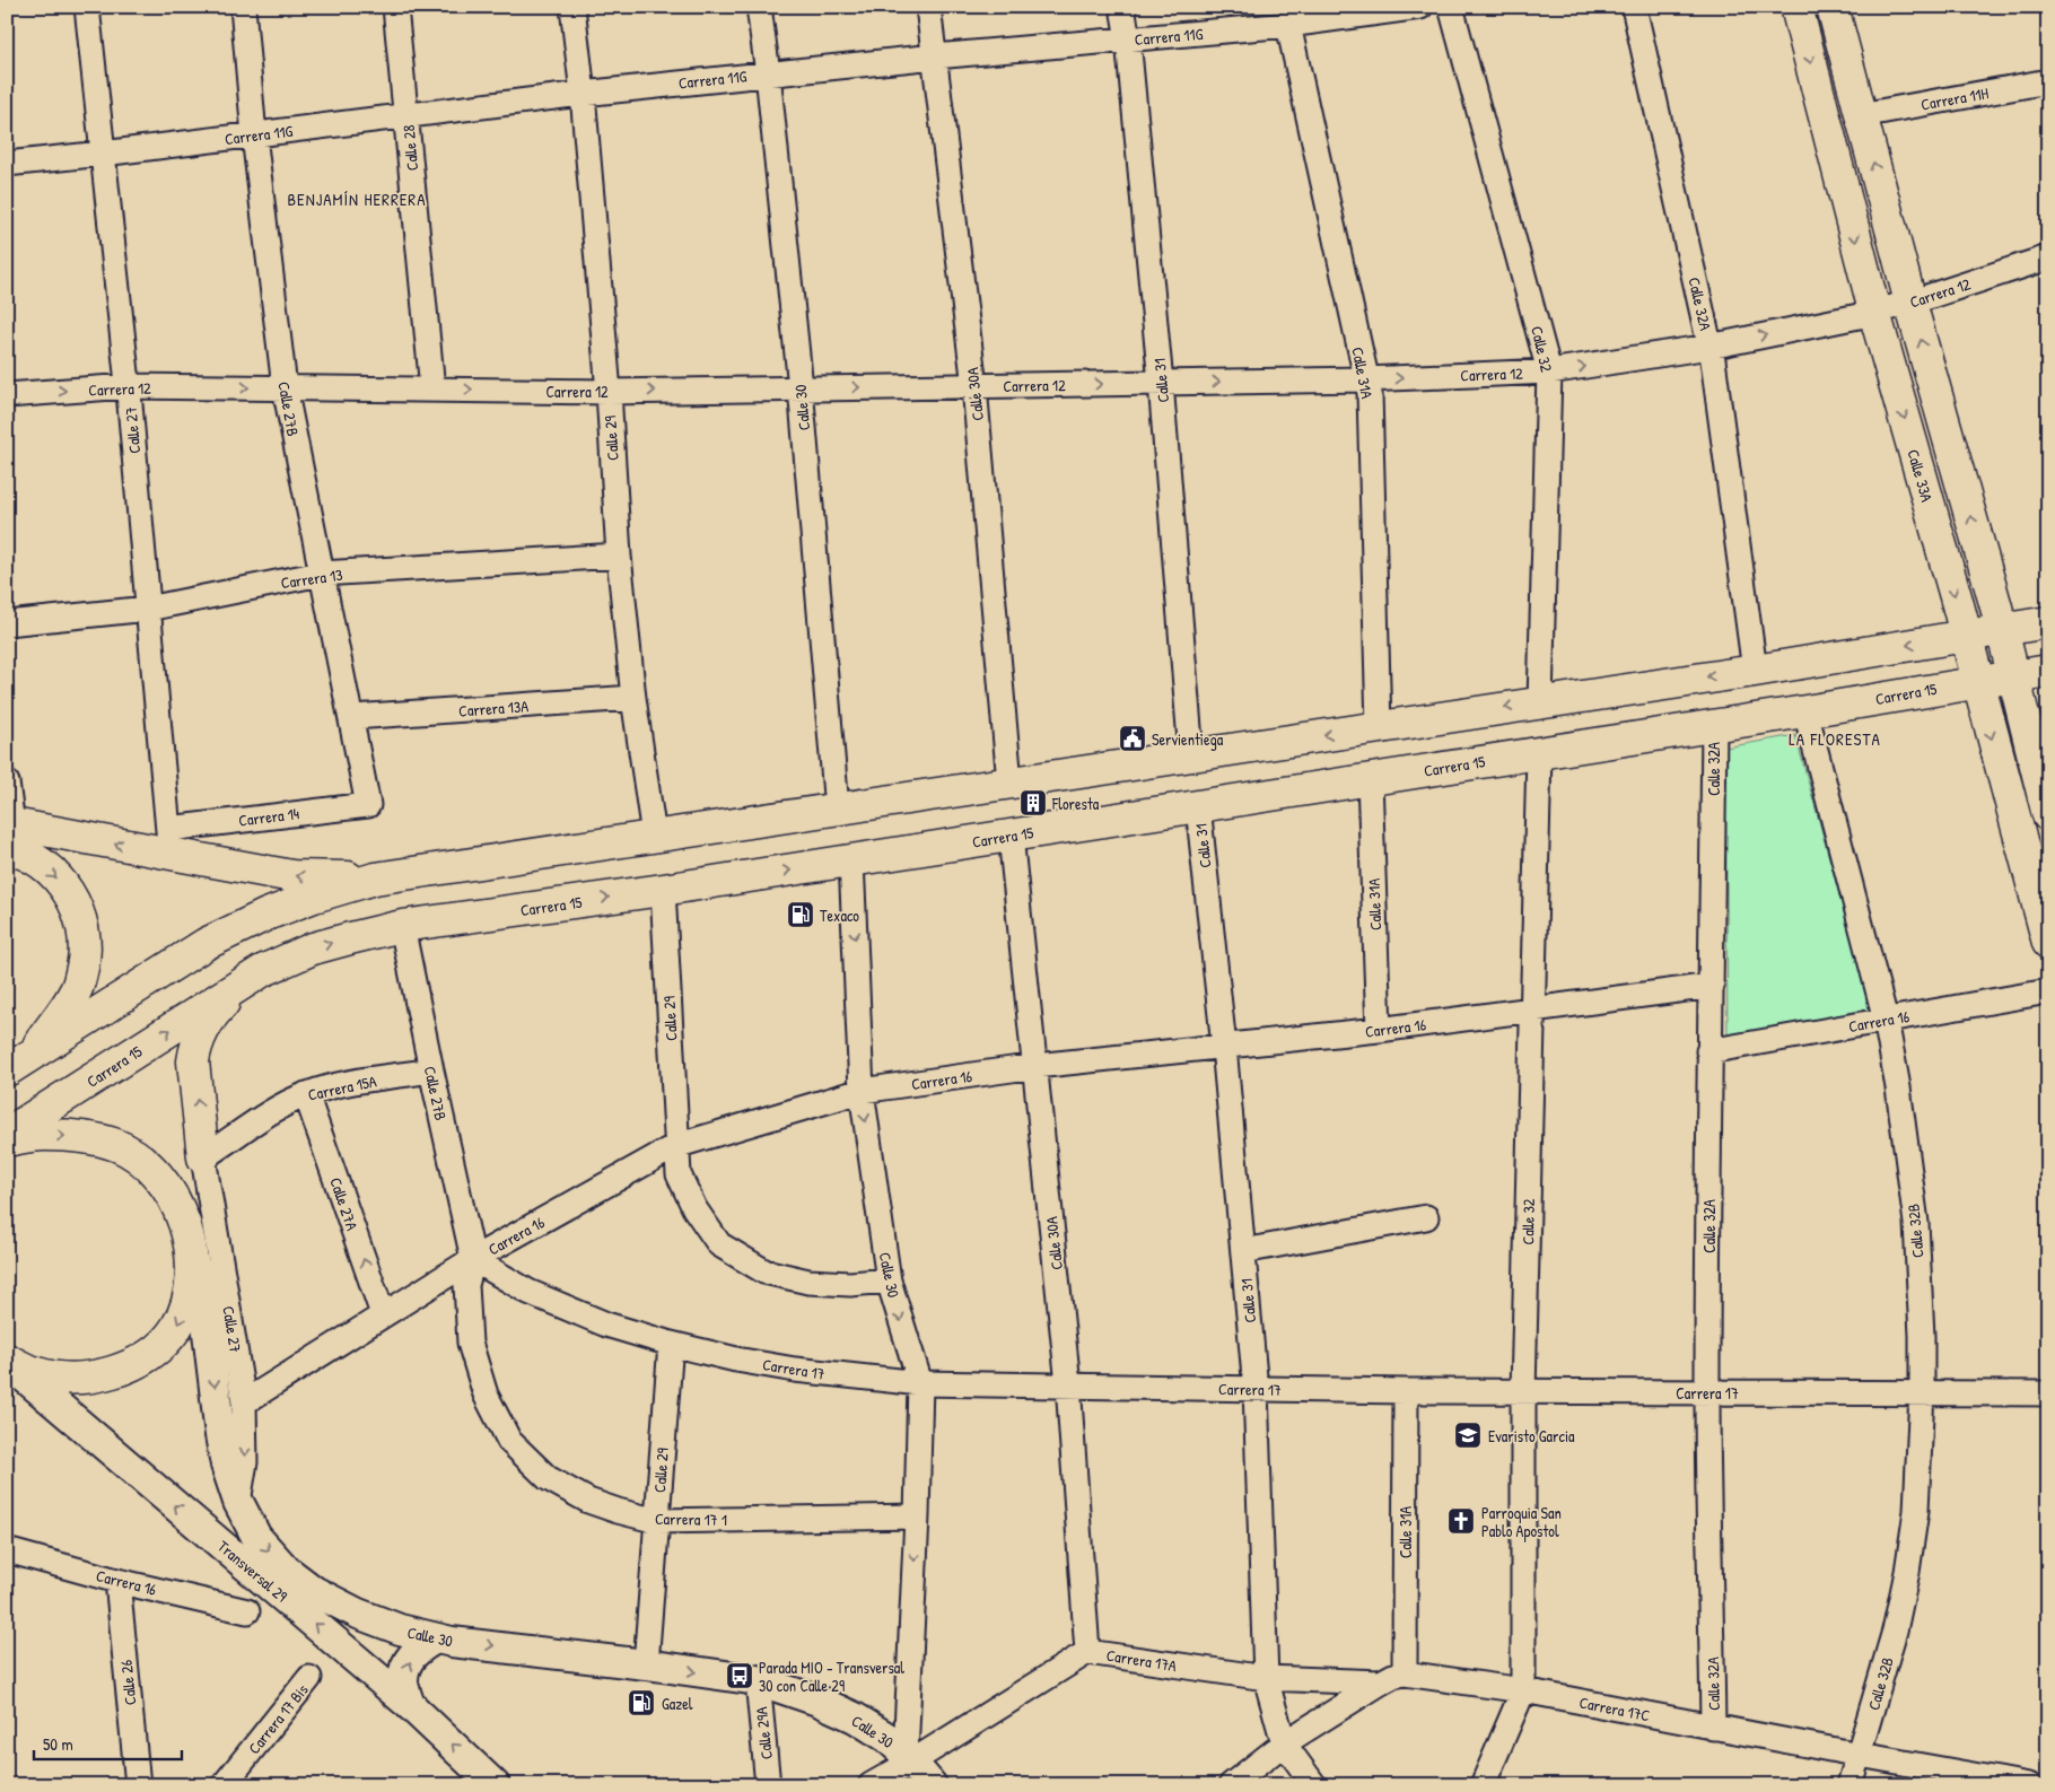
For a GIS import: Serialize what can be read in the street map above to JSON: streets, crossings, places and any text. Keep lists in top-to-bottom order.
{
  "streets": {
    "main road": ["Calle 33A", "Carrera 15"],
    "street": [
      "Carrera 11G",
      "Carrera 11H",
      "Calle 28",
      "Carrera 12",
      "Calle 32A",
      "Calle 32",
      "Calle 31A",
      "Calle 31",
      "Calle 30A",
      "Calle 30",
      "Calle 27B",
      "Calle 27",
      "Calle 29",
      "Carrera 13",
      "Carrera 13A",
      "Carrera 14",
      "Carrera 16",
      "Carrera 15A",
      "Calle 27A",
      "Calle 32B",
      "Carrera 17",
      "Carrera 17 1",
      "Transversal 29",
      "Carrera 17A",
      "Calle 26",
      "Carrera 17C",
      "Carrera 17 Bis",
      "Calle 29A"
    ]
  },
  "crossings": [
    ["Carrera 11G", "Calle 28"],
    ["Carrera 11G", "Calle 31A"],
    ["Carrera 11G", "Calle 31"],
    ["Carrera 11G", "Calle 30A"],
    ["Carrera 11G", "Calle 30"],
    ["Carrera 11G", "Calle 27B"],
    ["Carrera 11G", "Calle 27"],
    ["Carrera 11G", "Calle 29"],
    ["Calle 28", "Carrera 12"],
    ["Carrera 12", "Calle 32A"],
    ["Carrera 12", "Calle 32"],
    ["Carrera 12", "Calle 31A"],
    ["Carrera 12", "Calle 31"],
    ["Carrera 12", "Calle 30A"],
    ["Carrera 12", "Calle 30"],
    ["Carrera 12", "Calle 27B"],
    ["Carrera 12", "Calle 27"],
    ["Carrera 12", "Calle 29"],
    ["Carrera 12", "Calle 33A"],
    ["Calle 32A", "Carrera 15"],
    ["Calle 32A", "Carrera 16"],
    ["Calle 32A", "Carrera 17"],
    ["Calle 32A", "Carrera 17C"],
    ["Calle 32", "Carrera 15"],
    ["Calle 32", "Carrera 16"],
    ["Calle 32", "Carrera 17"],
    ["Calle 32", "Carrera 17C"],
    ["Calle 31A", "Carrera 15"],
    ["Calle 31A", "Carrera 16"],
    ["Calle 31A", "Carrera 17"],
    ["Calle 31A", "Carrera 17C"],
    ["Calle 31", "Carrera 15"],
    ["Calle 31", "Carrera 16"],
    ["Calle 31", "Carrera 17"],
    ["Calle 31", "Carrera 17A"],
    ["Calle 31", "Carrera 17C"],
    ["Calle 30A", "Carrera 15"],
    ["Calle 30A", "Carrera 16"],
    ["Calle 30A", "Carrera 17"],
    ["Calle 30A", "Carrera 17A"],
    ["Calle 30", "Calle 27"],
    ["Calle 30", "Calle 29"],
    ["Calle 30", "Carrera 15"],
    ["Calle 30", "Carrera 16"],
    ["Calle 30", "Carrera 17"],
    ["Calle 30", "Carrera 17 1"],
    ["Calle 30", "Carrera 17A"],
    ["Calle 30", "Calle 29A"],
    ["Calle 27B", "Carrera 13"],
    ["Calle 27B", "Carrera 15"],
    ["Calle 27B", "Carrera 13A"],
    ["Calle 27B", "Carrera 14"],
    ["Calle 27B", "Carrera 16"],
    ["Calle 27B", "Carrera 15A"],
    ["Calle 27B", "Carrera 17"],
    ["Calle 27B", "Carrera 17 1"],
    ["Calle 27", "Carrera 13"],
    ["Calle 27", "Carrera 14"],
    ["Calle 27", "Carrera 16"],
    ["Calle 27", "Carrera 15A"],
    ["Calle 29", "Carrera 13"],
    ["Calle 29", "Carrera 15"],
    ["Calle 29", "Carrera 13A"],
    ["Calle 29", "Carrera 16"],
    ["Calle 29", "Carrera 17"],
    ["Calle 29", "Carrera 17 1"],
    ["Calle 33A", "Carrera 15"],
    ["Carrera 15", "Calle 32B"],
    ["Carrera 16", "Calle 27A"],
    ["Carrera 16", "Calle 32B"],
    ["Carrera 16", "Carrera 17"],
    ["Carrera 16", "Carrera 17 1"],
    ["Carrera 16", "Calle 26"],
    ["Carrera 15A", "Calle 27A"],
    ["Calle 32B", "Carrera 17"],
    ["Calle 32B", "Carrera 17C"],
    ["Carrera 17", "Carrera 17 1"],
    ["Carrera 17A", "Carrera 17C"]
  ],
  "one_way": [
    "Carrera 12",
    "Calle 30",
    "Calle 27A",
    "Transversal 29"
  ],
  "districts": ["BENJAMÍN HERRERA", "LA FLORESTA"],
  "places": {
    "public building": ["Servientiega"],
    "building": ["Floresta"],
    "fuel station": ["Texaco", "Gazel"],
    "school or university": ["Evaristo Garcia"],
    "church": ["Parroquia San Pablo Apostol"],
    "bus stop": ["Parada MIO - Transversal 30 con Calle 29"]
  },
  "scale_bar": "50 m"
}
